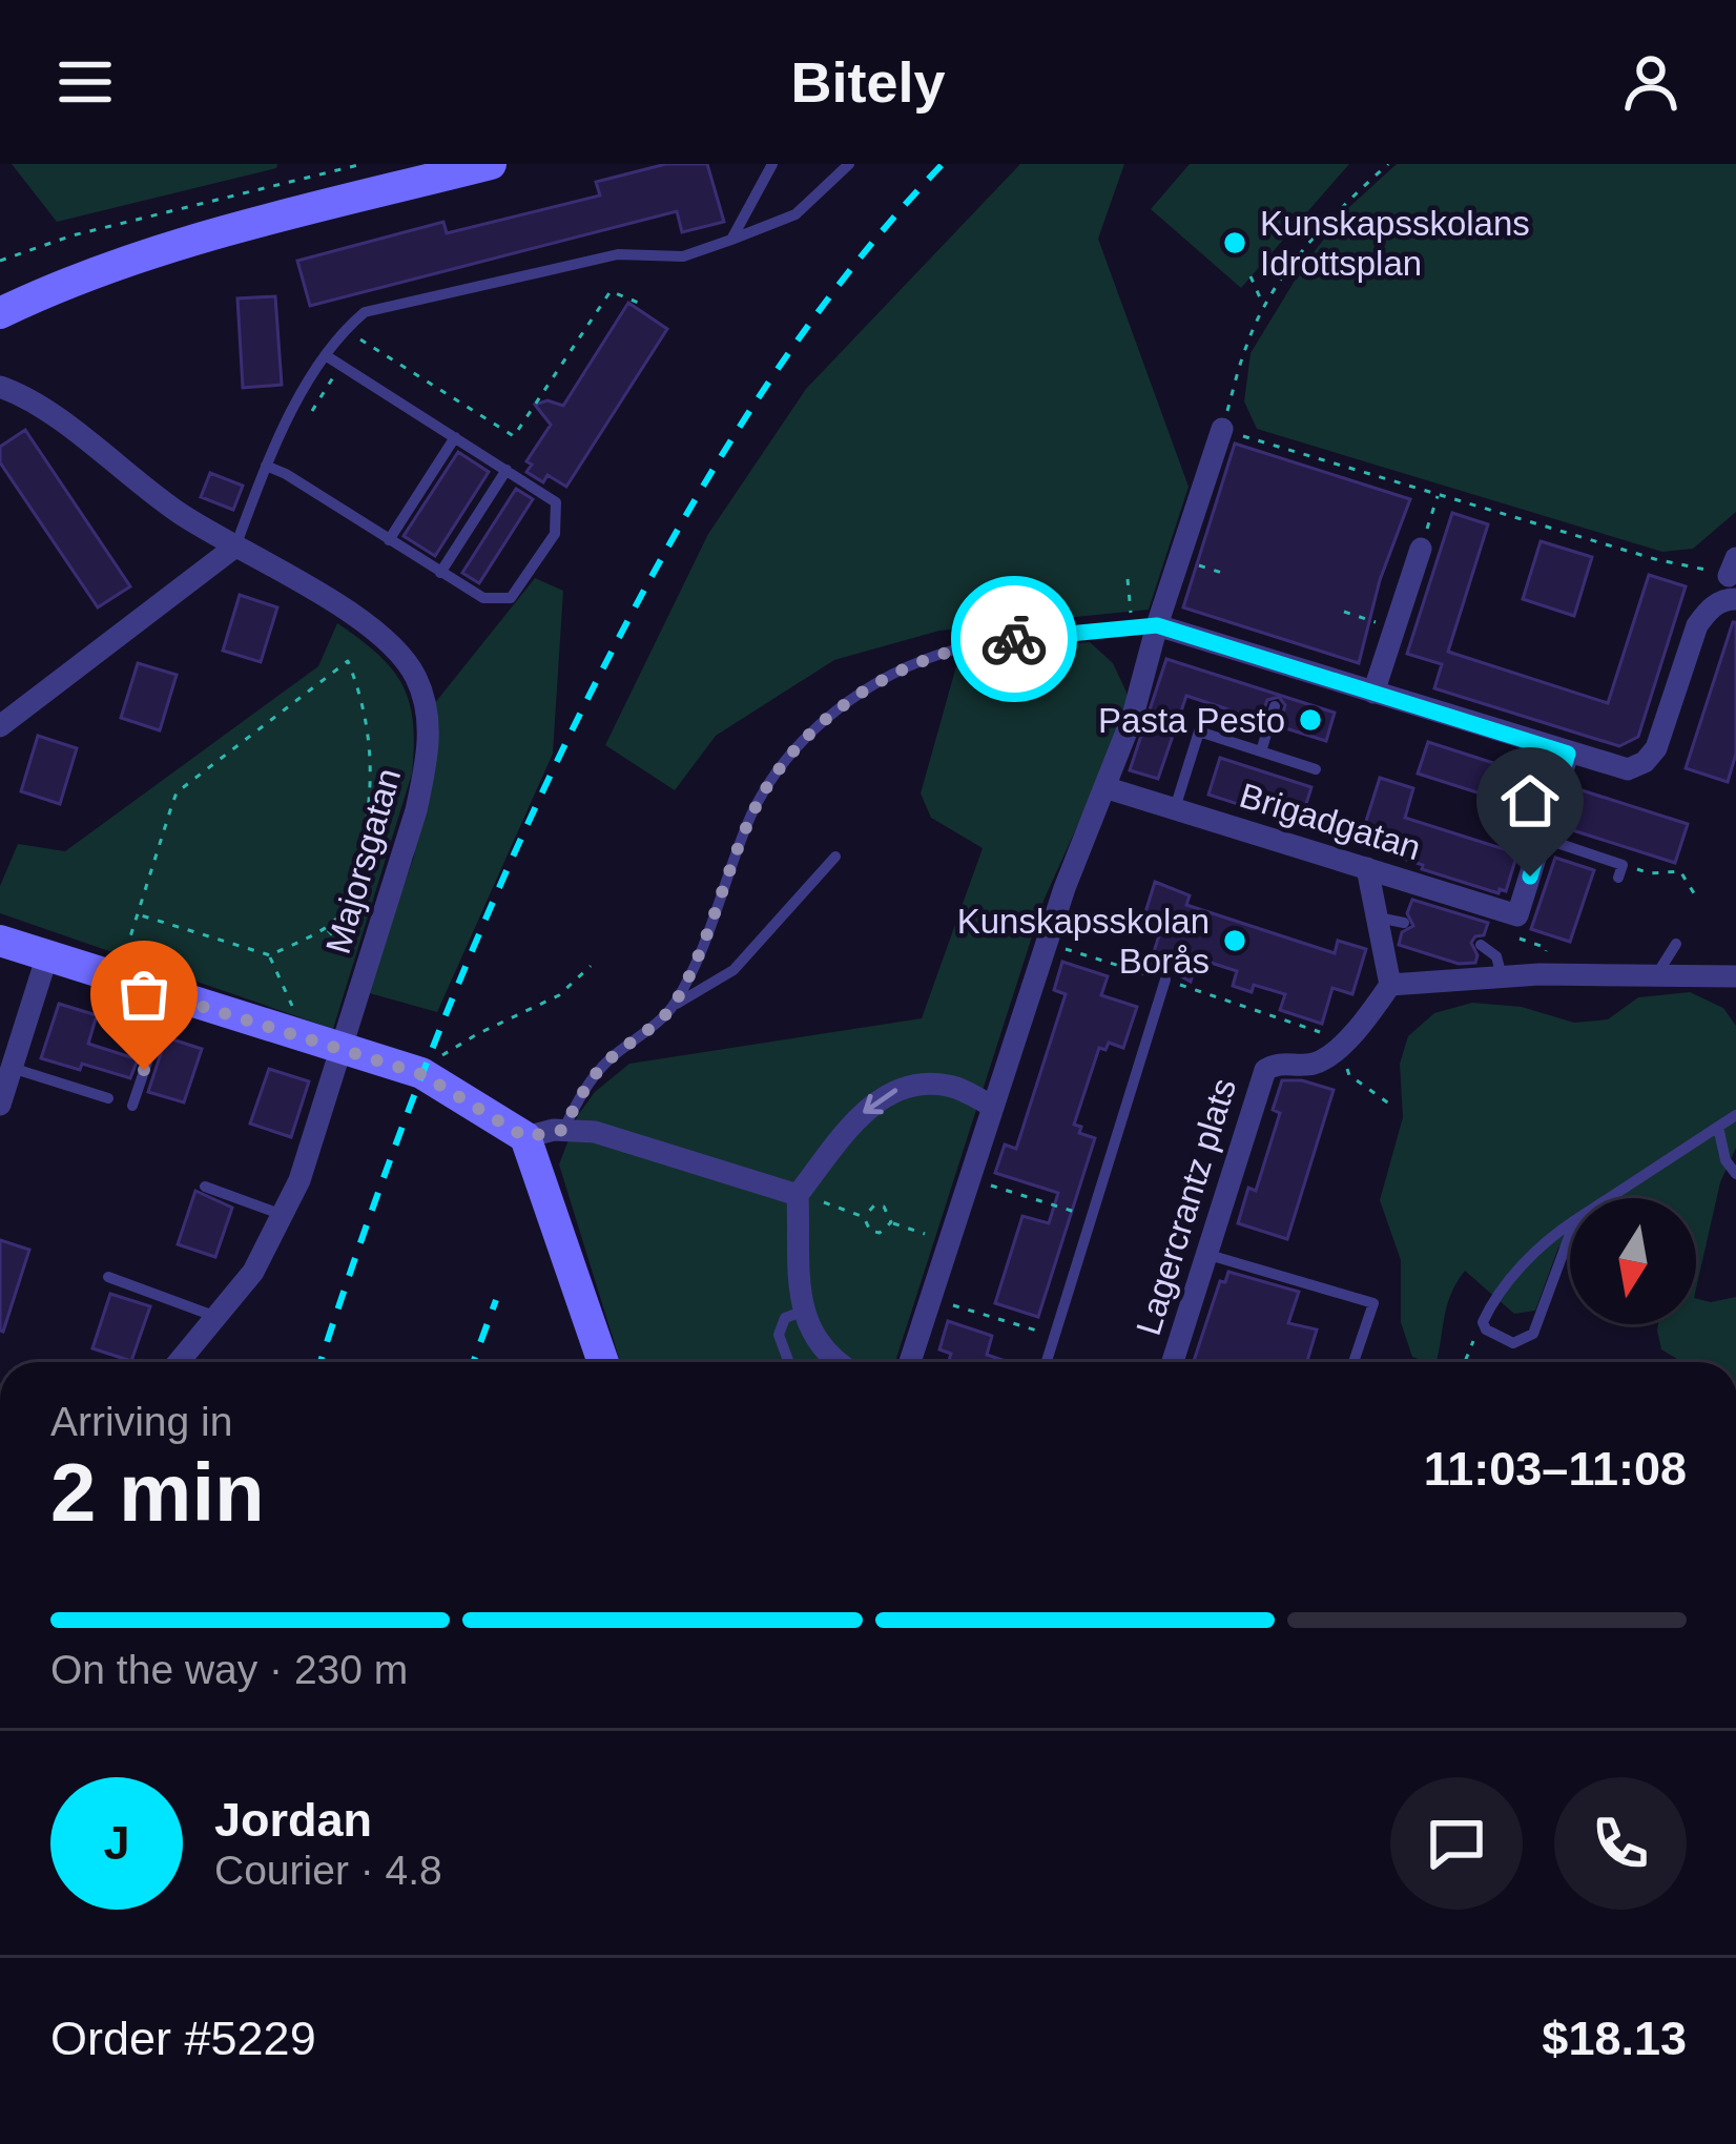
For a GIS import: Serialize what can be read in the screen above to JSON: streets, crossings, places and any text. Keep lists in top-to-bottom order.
{
  "streets": {
    "street": ["Brigadgatan", "Majorsgatan", "Lagercrantz plats"]
  },
  "places": ["Kunskapsskolans Idrottsplan", "Pasta Pesto", "Kunskapsskolan Borås"],
  "north": "bottom",
  "page": {
    "header": "Bitely",
    "heading": ["2 min", "Arriving in", "11:03–11:08"],
    "panel": [
      "Jordan",
      "Courier · 4.8",
      "Order #5229",
      "$18.13"
    ],
    "bar": "On the way · 230 m",
    "round": "J"
  }
}
